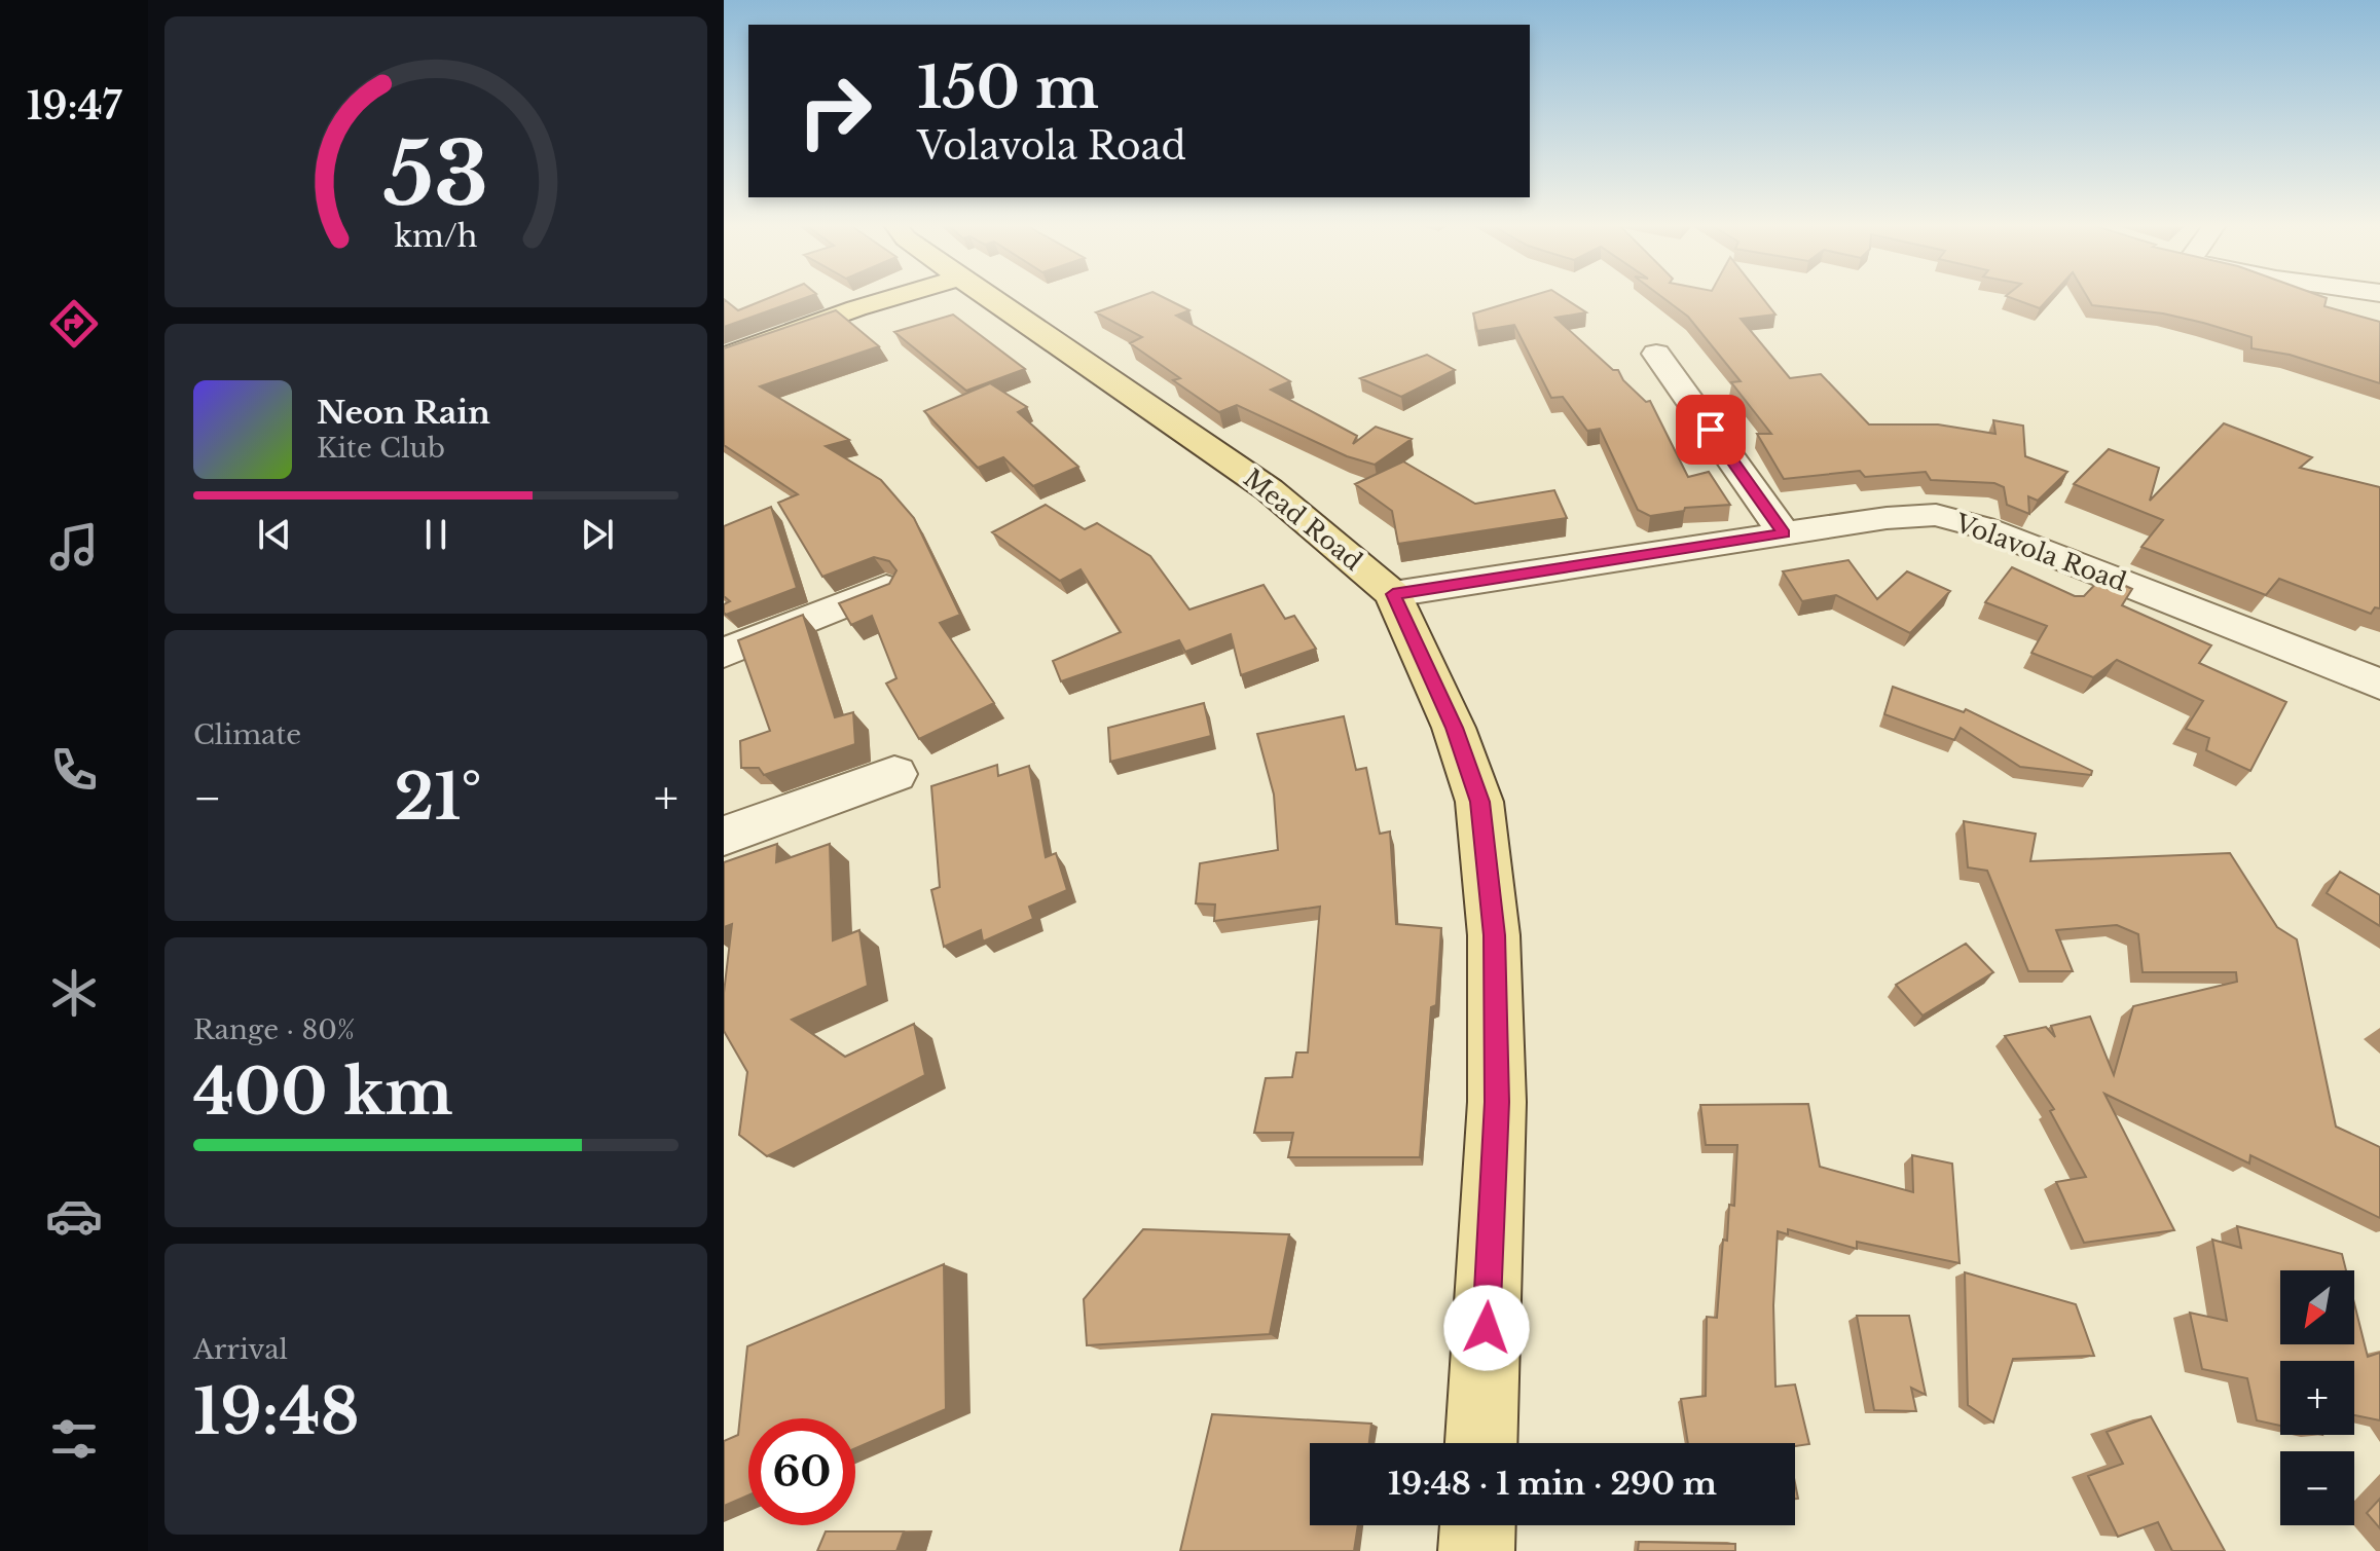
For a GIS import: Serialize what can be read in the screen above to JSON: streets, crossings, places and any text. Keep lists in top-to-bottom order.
{
  "streets": {
    "main road": ["Mead Road"],
    "street": ["Volavola Road"]
  },
  "crossings": [
    ["Mead Road", "Volavola Road"]
  ],
  "north": "bottom left",
  "page": {
    "tabs": "19:47",
    "turn": ["150 m", "Volavola Road"],
    "song": ["Neon Rain", "Kite Club"],
    "tile": [
      "Climate",
      ["Range · 80%", "400 km"],
      ["Arrival", "19:48"]
    ],
    "heat": ["−", "21°", "+"],
    "map_buttons": ["+", "−"],
    "limit": "60",
    "trip": "19:48 · 1 min · 290 m",
    "gauge": ["53", "km/h"]
  }
}
